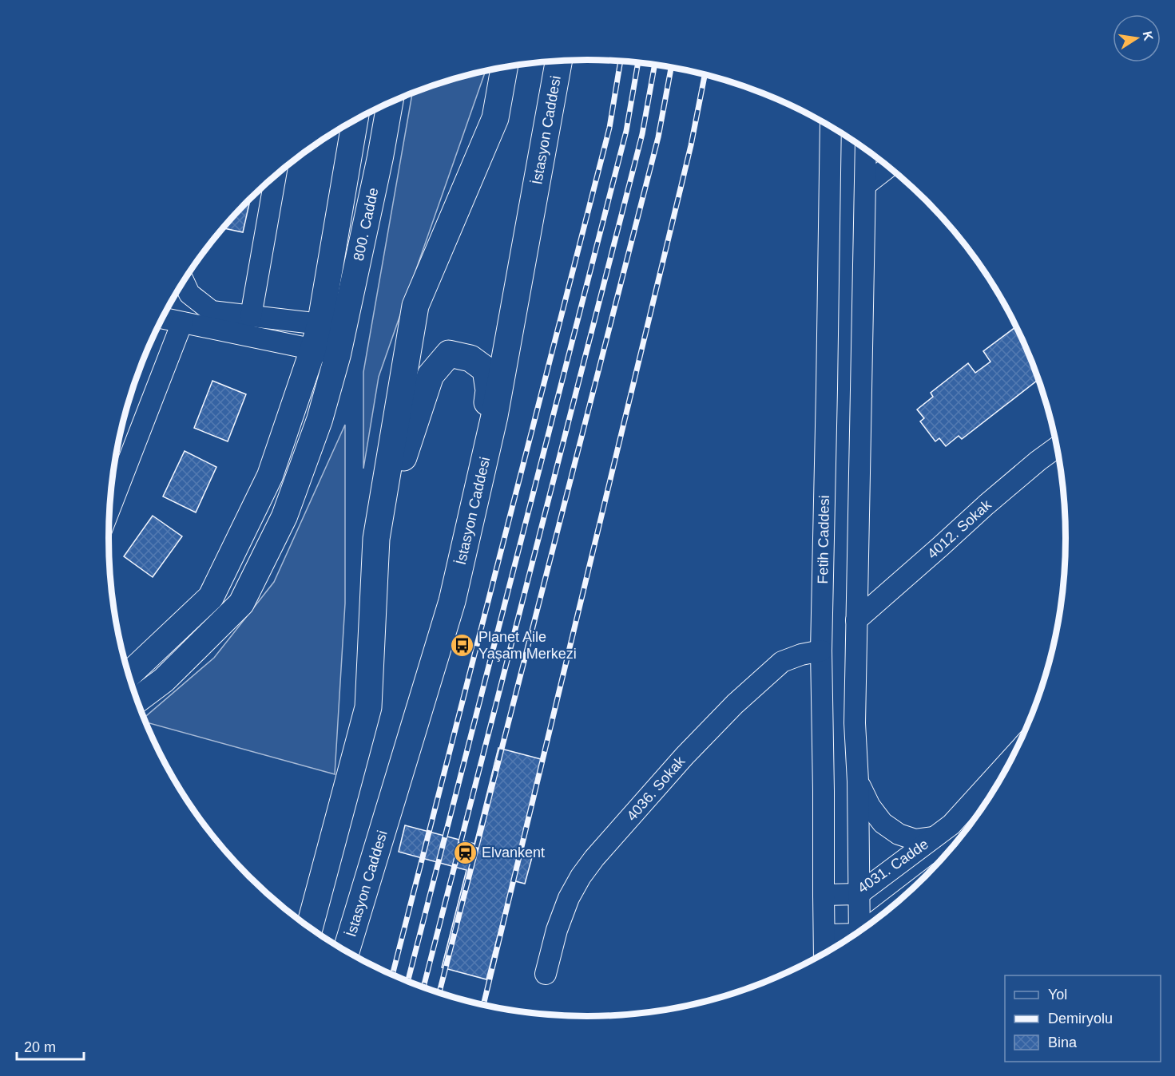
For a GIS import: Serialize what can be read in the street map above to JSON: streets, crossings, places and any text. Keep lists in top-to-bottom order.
{
  "streets": {
    "main road": ["İstasyon Caddesi"],
    "street": [
      "800. Cadde",
      "4012. Sokak",
      "Fetih Caddesi",
      "4036. Sokak",
      "4031. Cadde"
    ]
  },
  "crossings": [
    ["Fetih Caddesi", "4036. Sokak"],
    ["Fetih Caddesi", "4031. Cadde"]
  ],
  "places": {
    "bus stop": ["Planet Aile Yaşam Merkezi"],
    "station": ["Elvankent"]
  },
  "legend": ["Yol", "Demiryolu", "Bina"],
  "scale_bar": "20 m",
  "north": "right"
}
